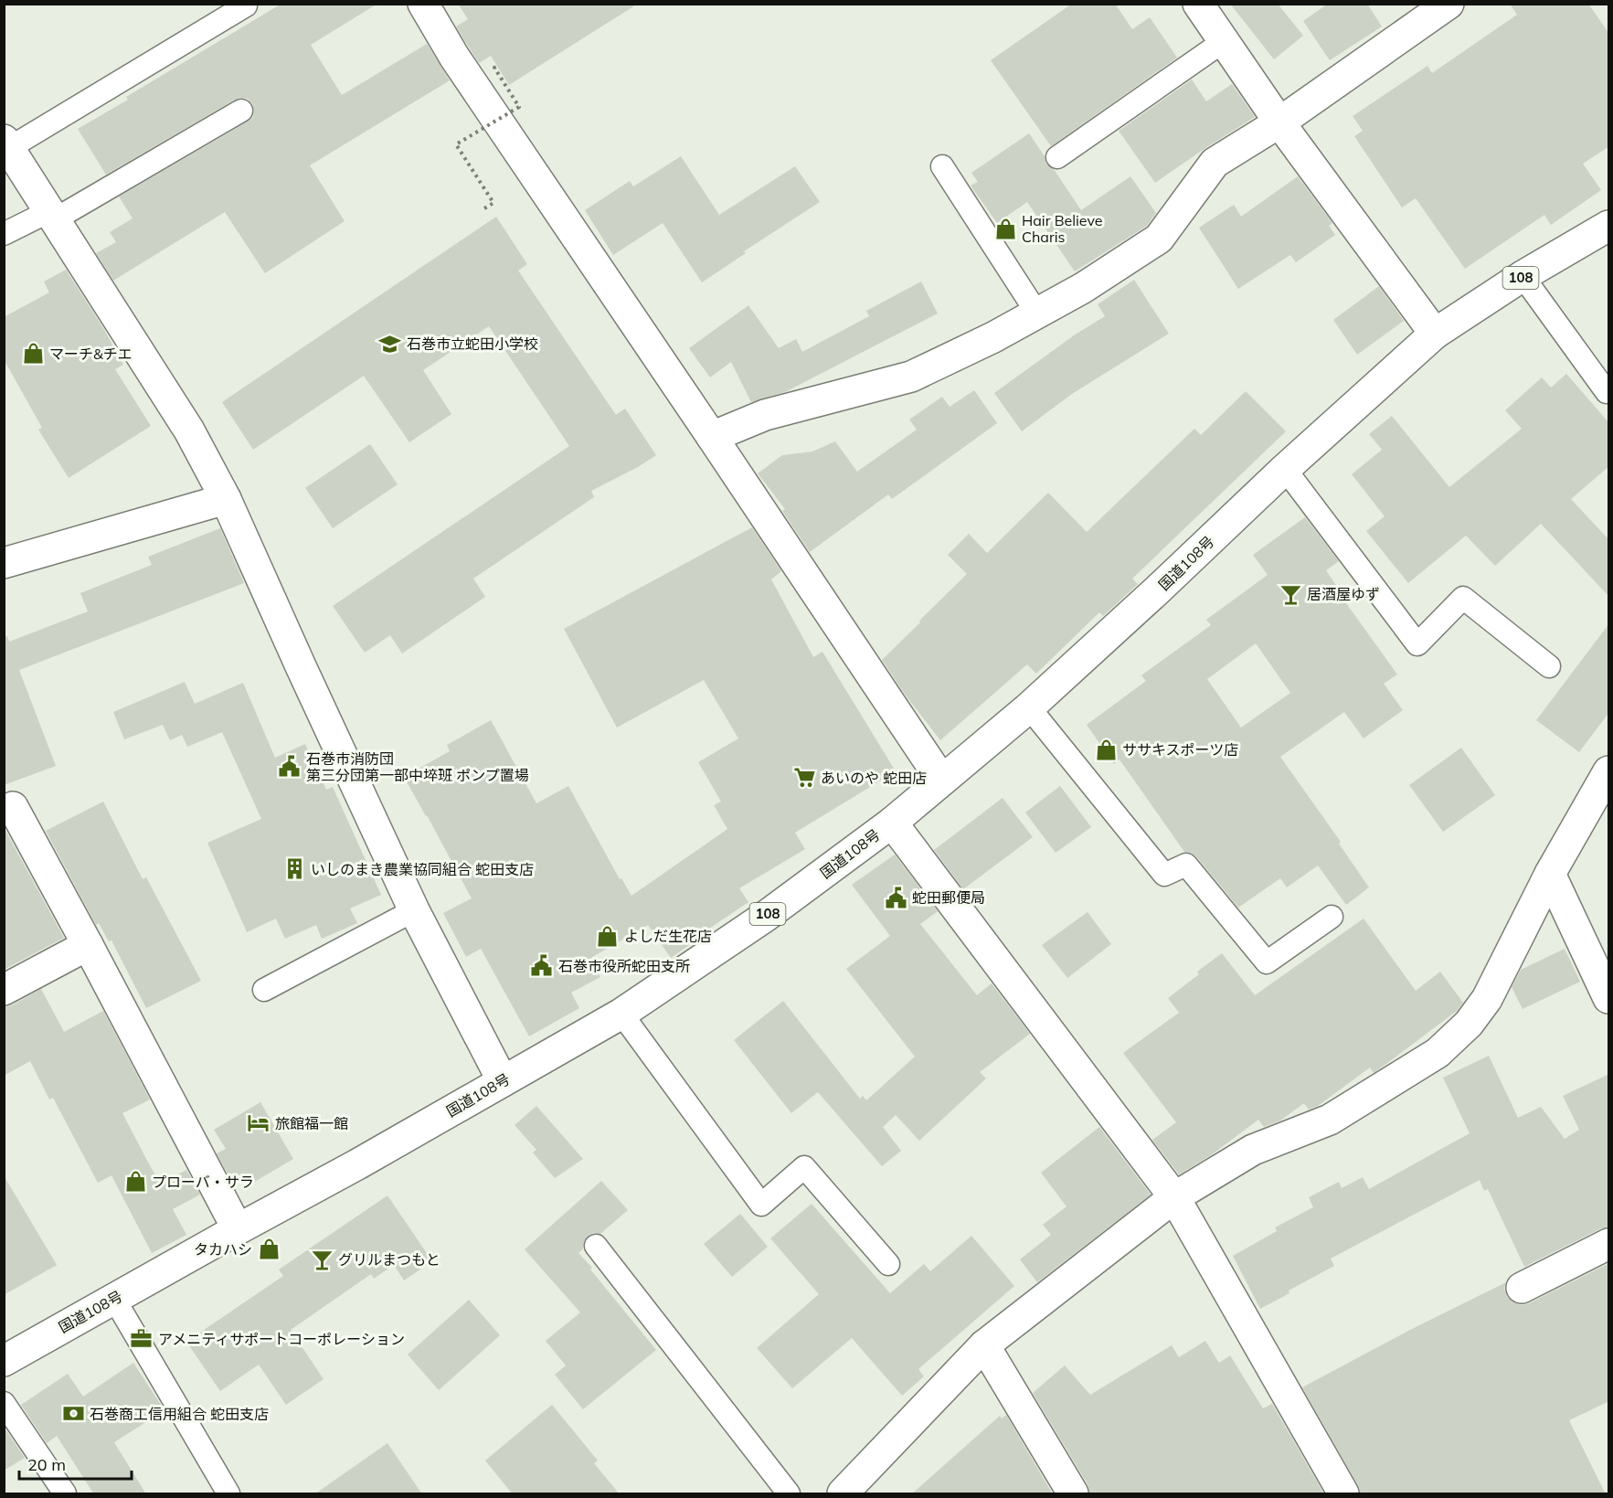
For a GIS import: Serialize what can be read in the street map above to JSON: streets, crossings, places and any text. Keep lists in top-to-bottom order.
{
  "streets": {
    "main road": ["108", "国道108号"]
  },
  "places": {
    "shop": [
      "Hair Believe Charis",
      "マーチ&チエ",
      "ササキスポーツ店",
      "よしだ生花店",
      "プローバ・サラ",
      "タカハシ"
    ],
    "school or university": ["石巻市立蛇田小学校"],
    "bar": ["居酒屋ゆず", "グリルまつもと"],
    "public building": ["石巻市消防団 第三分団第一部中埣班 ポンプ置場", "蛇田郵便局", "石巻市役所蛇田支所"],
    "supermarket": ["あいのや 蛇田店"],
    "building": ["いしのまき農業協同組合 蛇田支店"],
    "hotel": ["旅館福一館"],
    "office": ["アメニティサポートコーポレーション"],
    "bank": ["石巻商工信用組合 蛇田支店"]
  },
  "scale_bar": "20 m"
}
